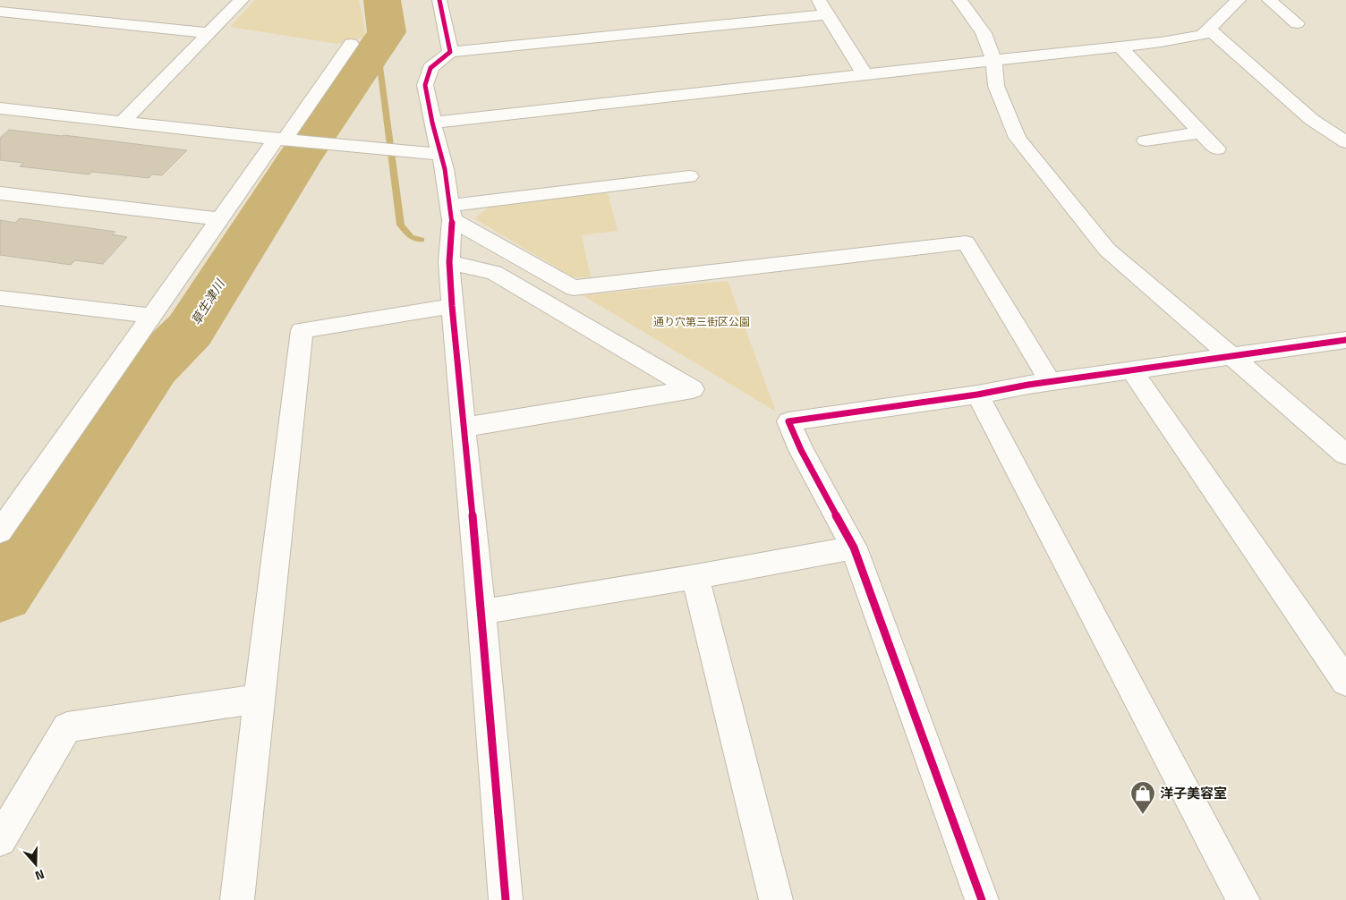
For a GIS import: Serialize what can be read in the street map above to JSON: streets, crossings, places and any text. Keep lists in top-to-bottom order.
{
  "water": ["草生津川"],
  "parks": ["通り穴第三街区公園"],
  "places": {
    "shop": ["洋子美容室"]
  },
  "north": "bottom"
}
